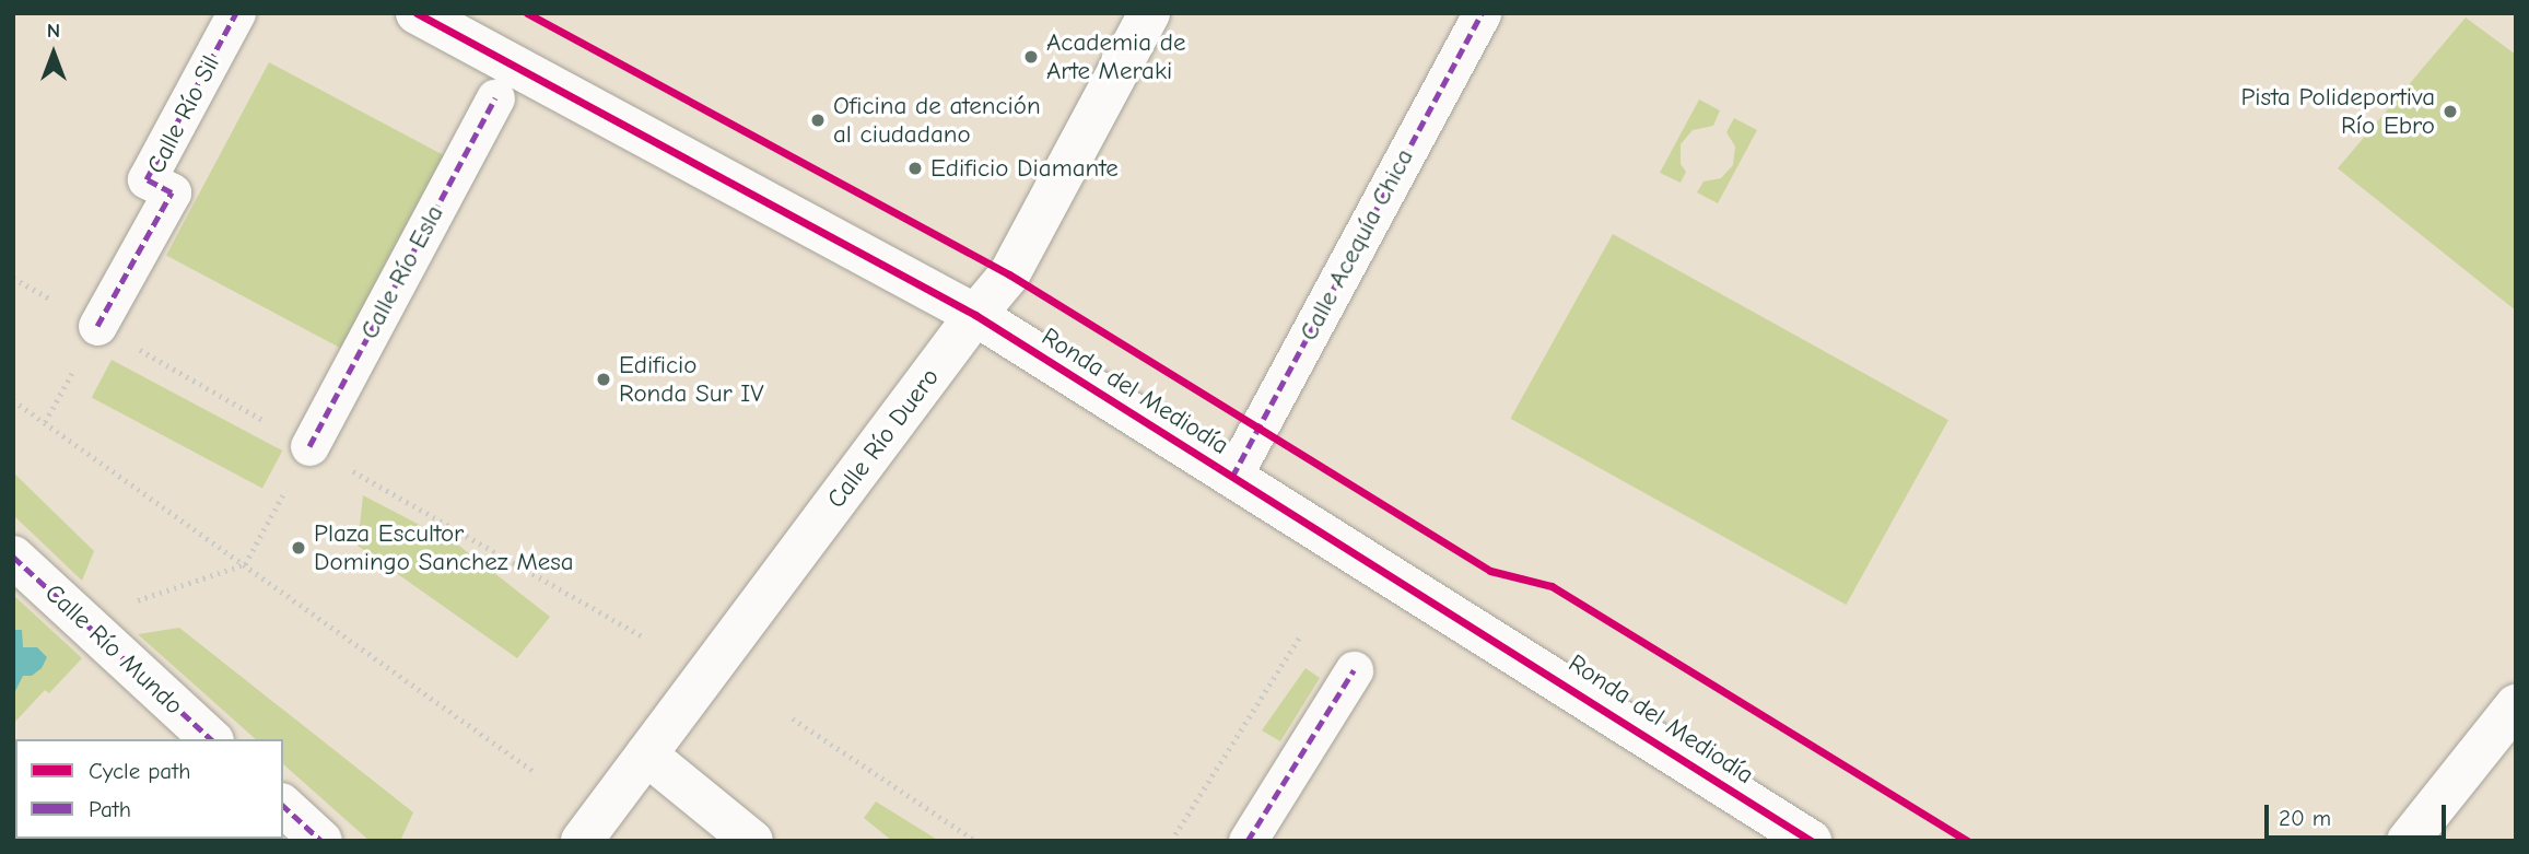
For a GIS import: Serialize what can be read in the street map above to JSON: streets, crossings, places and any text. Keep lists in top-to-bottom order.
{
  "streets": {
    "street": [
      "Calle Río Sil",
      "Calle Acequía Chica",
      "Calle Río Esla",
      "Ronda del Mediodía",
      "Calle Río Duero",
      "Calle Río Mundo"
    ]
  },
  "crossings": [
    ["Calle Acequía Chica", "Ronda del Mediodía"],
    ["Ronda del Mediodía", "Calle Río Duero"]
  ],
  "places": [
    "Academia de Arte Meraki",
    "Pista Polideportiva Río Ebro",
    "Oficina de atención al ciudadano",
    "Edificio Diamante",
    "Edificio Ronda Sur IV",
    "Plaza Escultor Domingo Sanchez Mesa"
  ],
  "legend": ["Cycle path", "Path"],
  "scale_bar": "20 m",
  "north": "top"
}
